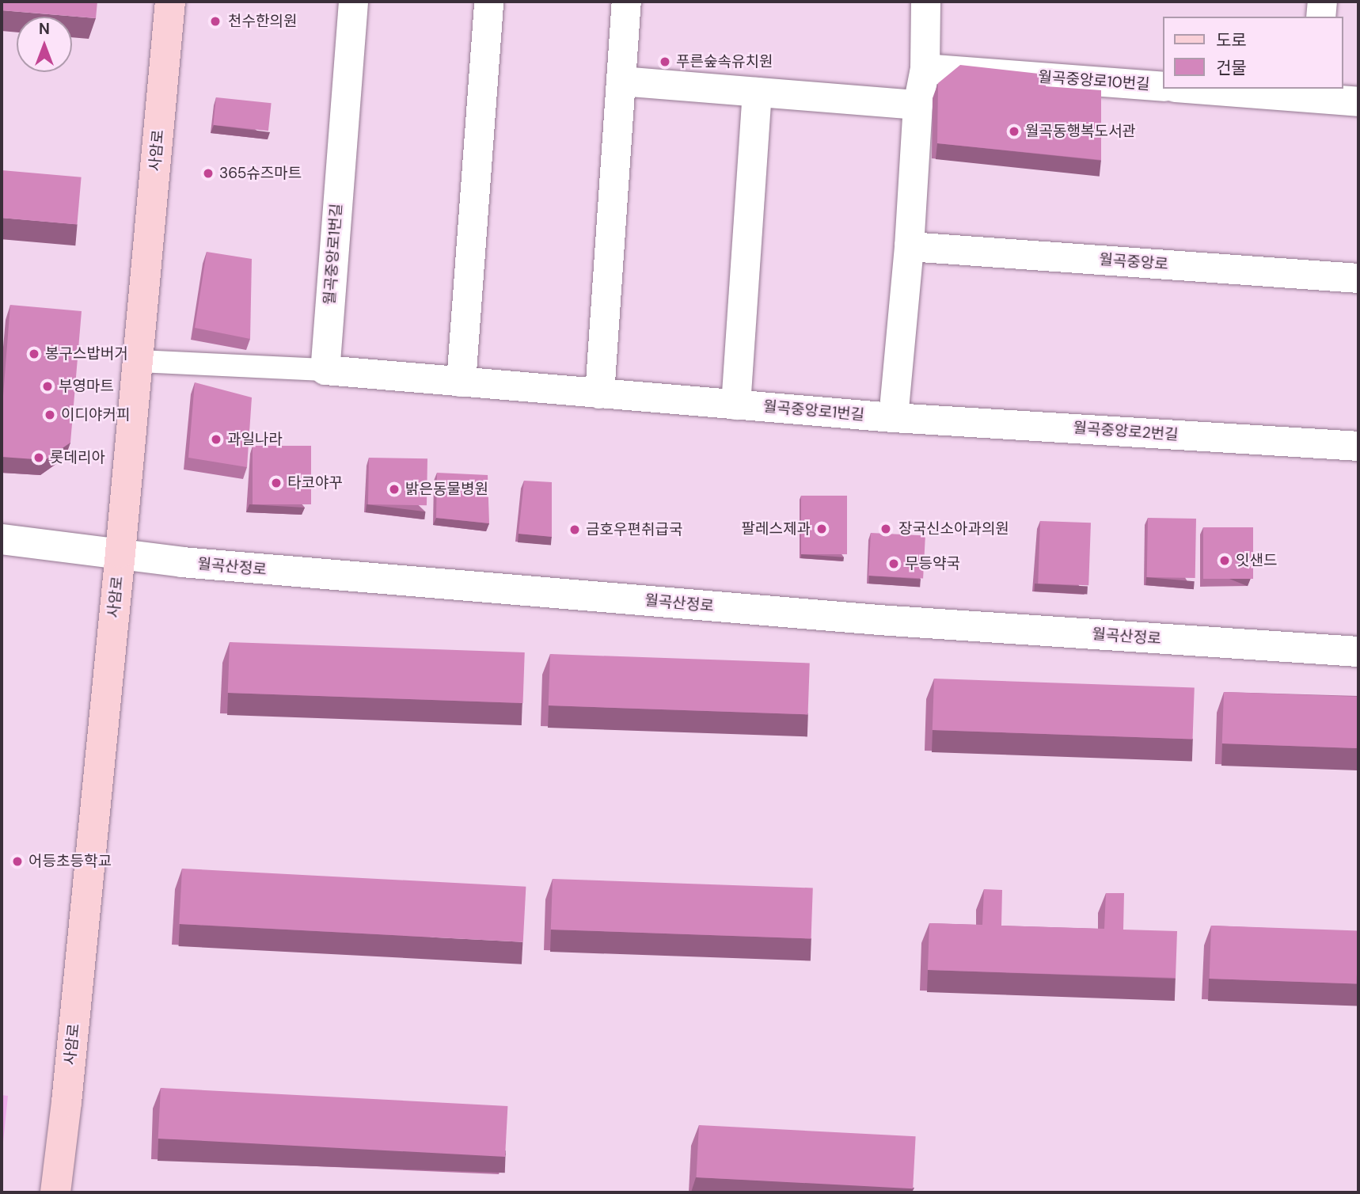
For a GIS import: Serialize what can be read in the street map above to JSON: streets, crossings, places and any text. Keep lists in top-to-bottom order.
{
  "streets": {
    "main road": ["사암로"],
    "street": [
      "월곡중앙로10번길",
      "월곡중앙로1번길",
      "월곡중앙로",
      "월곡중앙로2번길",
      "월곡산정로"
    ]
  },
  "crossings": [
    ["사암로", "월곡산정로"],
    ["월곡중앙로1번길", "월곡중앙로2번길"]
  ],
  "places": [
    "천수한의원",
    "푸른숲속유치원",
    "월곡동행복도서관",
    "365슈즈마트",
    "봉구스밥버거",
    "부영마트",
    "이디야커피",
    "과일나라",
    "롯데리아",
    "타코야꾸",
    "밝은동물병원",
    "팔레스제과",
    "장국신소아과의원",
    "금호우편취급국",
    "잇샌드",
    "무등약국",
    "어등초등학교"
  ],
  "legend": ["도로", "건물"],
  "north": "top"
}
